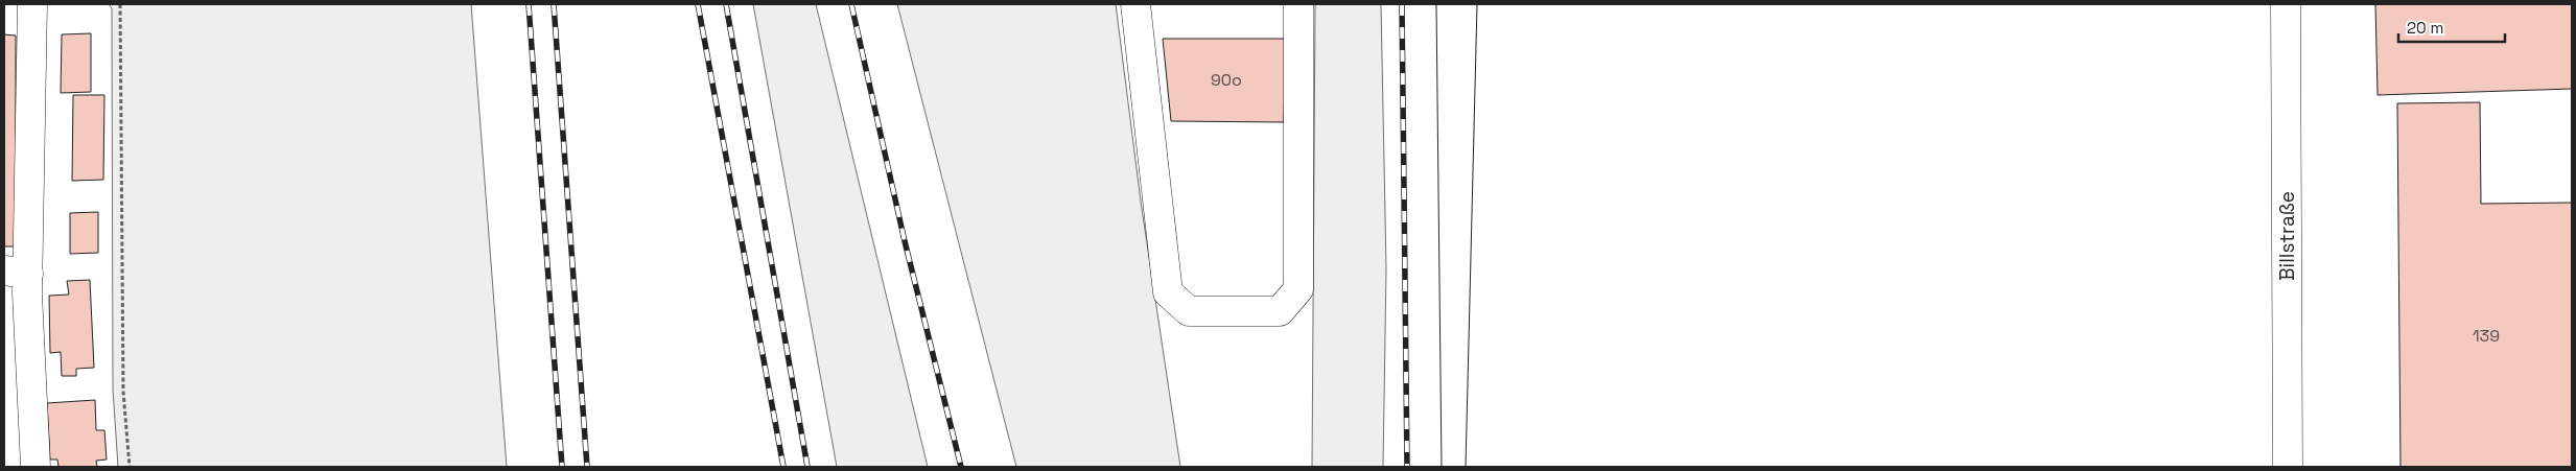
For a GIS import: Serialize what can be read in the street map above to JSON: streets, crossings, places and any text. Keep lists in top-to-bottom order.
{
  "streets": {
    "street": ["Billstraße"]
  },
  "house_numbers": ["90o", "139"],
  "scale_bar": "20 m"
}
